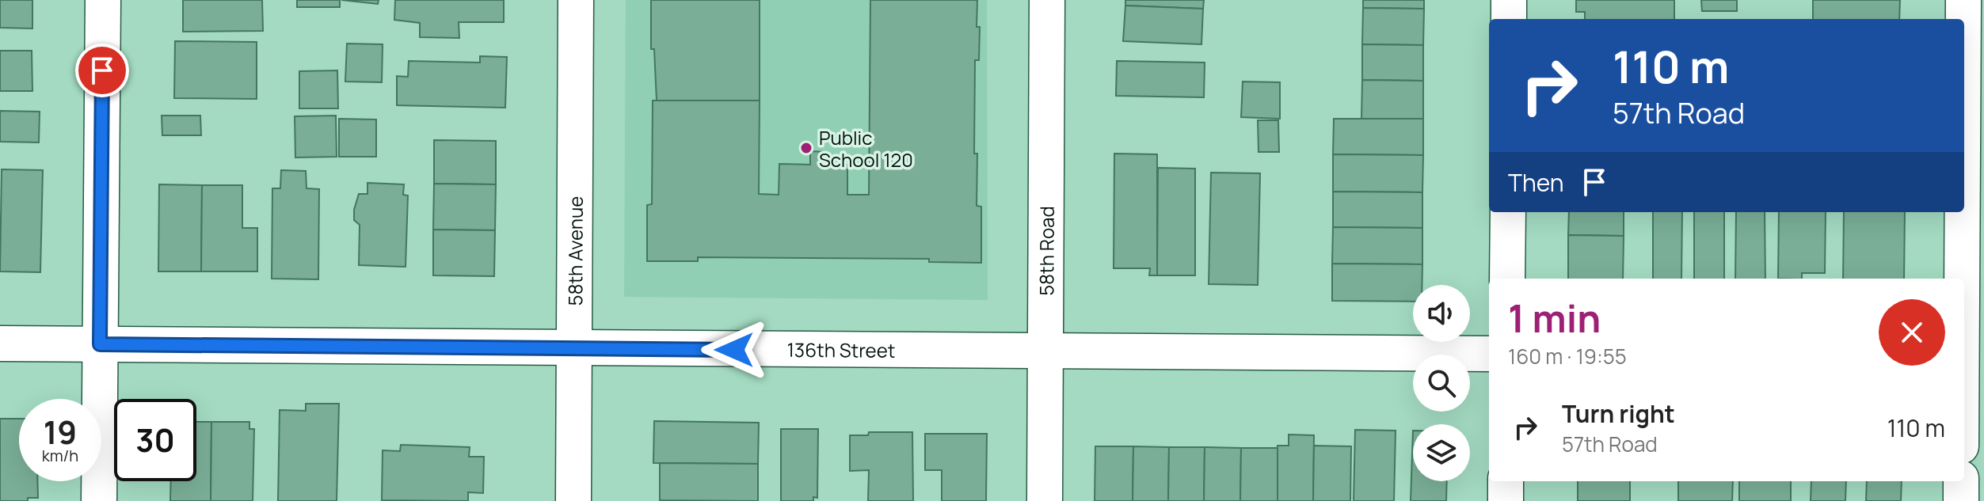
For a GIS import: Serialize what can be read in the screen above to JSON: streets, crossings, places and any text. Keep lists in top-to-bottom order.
{
  "streets": {
    "street": ["58th Road", "58th Avenue", "136th Street"]
  },
  "crossings": [
    ["58th Road", "136th Street"],
    ["58th Avenue", "136th Street"]
  ],
  "places": ["Public School 120"],
  "page": {
    "turn": ["110 m", "57th Road"],
    "then": "Then",
    "heading": ["1 min", "160 m · 19:55"],
    "list": [
      {
        "name": "Turn right",
        "note": "57th Road",
        "value": "110 m"
      }
    ],
    "speed": "19 km/h",
    "limit": "30"
  }
}
